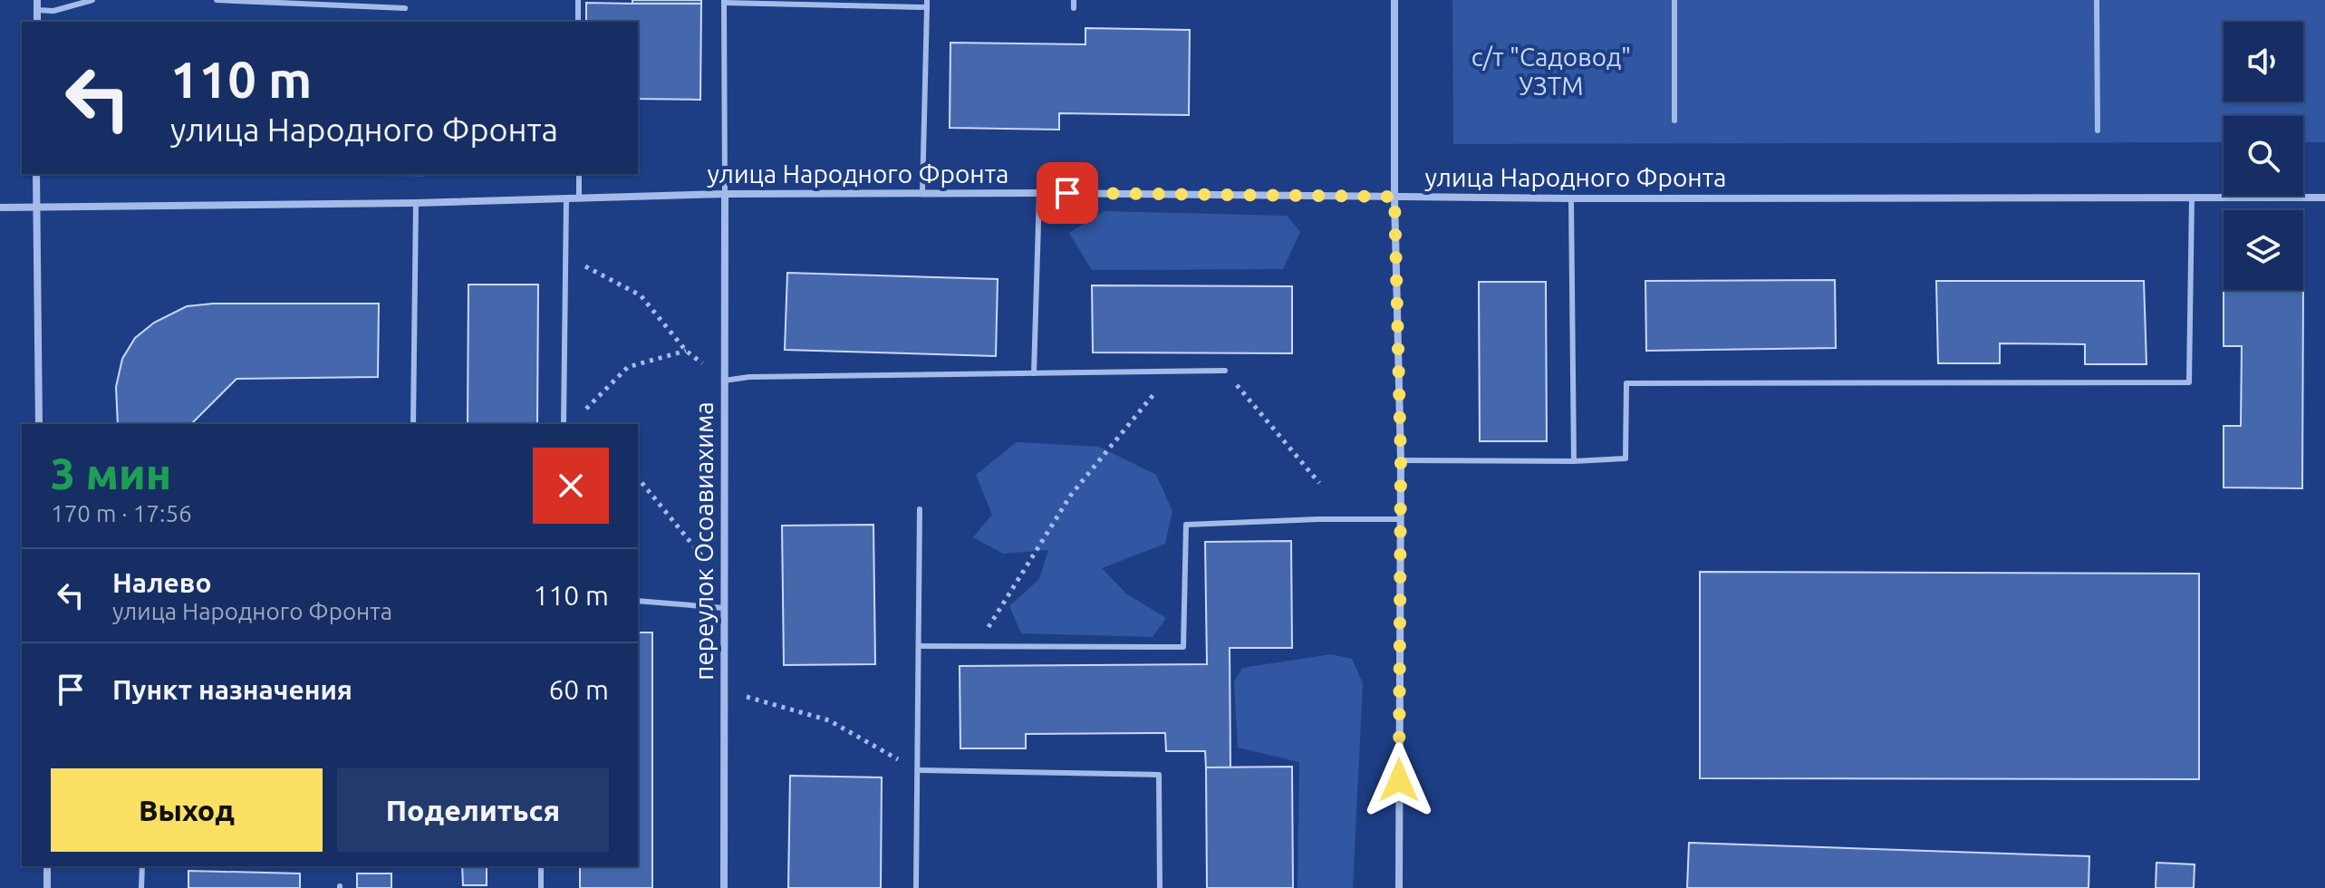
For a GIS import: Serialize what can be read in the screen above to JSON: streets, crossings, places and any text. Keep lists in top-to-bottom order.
{
  "streets": {
    "street": ["улица Народного Фронта", "переулок Осоавиахима"]
  },
  "crossings": [
    ["улица Народного Фронта", "переулок Осоавиахима"]
  ],
  "parks": ["с/т \"Садовод\" УЗТМ"],
  "page": {
    "turn": ["110 m", "улица Народного Фронта"],
    "heading": ["3 мин", "170 m · 17:56"],
    "list": [
      {
        "name": "Налево",
        "note": "улица Народного Фронта",
        "value": "110 m"
      },
      {
        "name": "Пункт назначения",
        "value": "60 m"
      }
    ],
    "buttons": ["Выход", "Поделиться"]
  }
}
